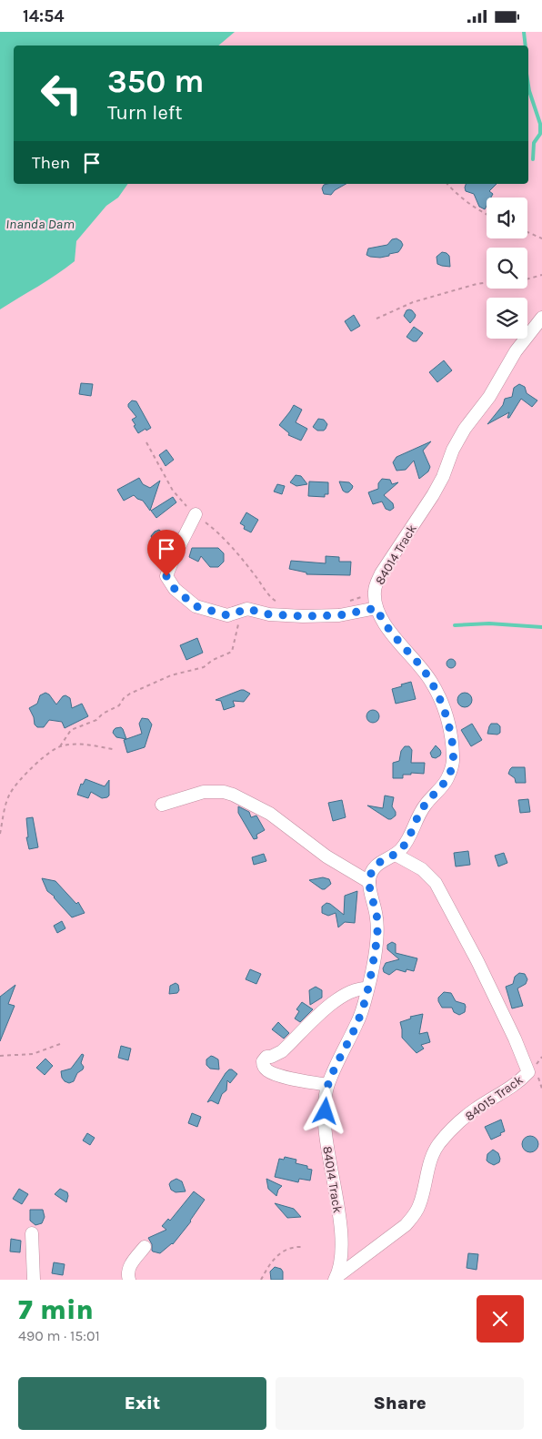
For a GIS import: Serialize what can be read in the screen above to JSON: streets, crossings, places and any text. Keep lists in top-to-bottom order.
{
  "streets": {
    "street": ["84014 Track", "84015 Track"]
  },
  "crossings": [
    ["84014 Track", "84015 Track"]
  ],
  "water": ["Inanda Dam"],
  "page": {
    "status": "14:54",
    "turn": ["350 m", "Turn left"],
    "then": "Then",
    "heading": ["7 min", "490 m · 15:01"],
    "buttons": ["Exit", "Share"]
  }
}
